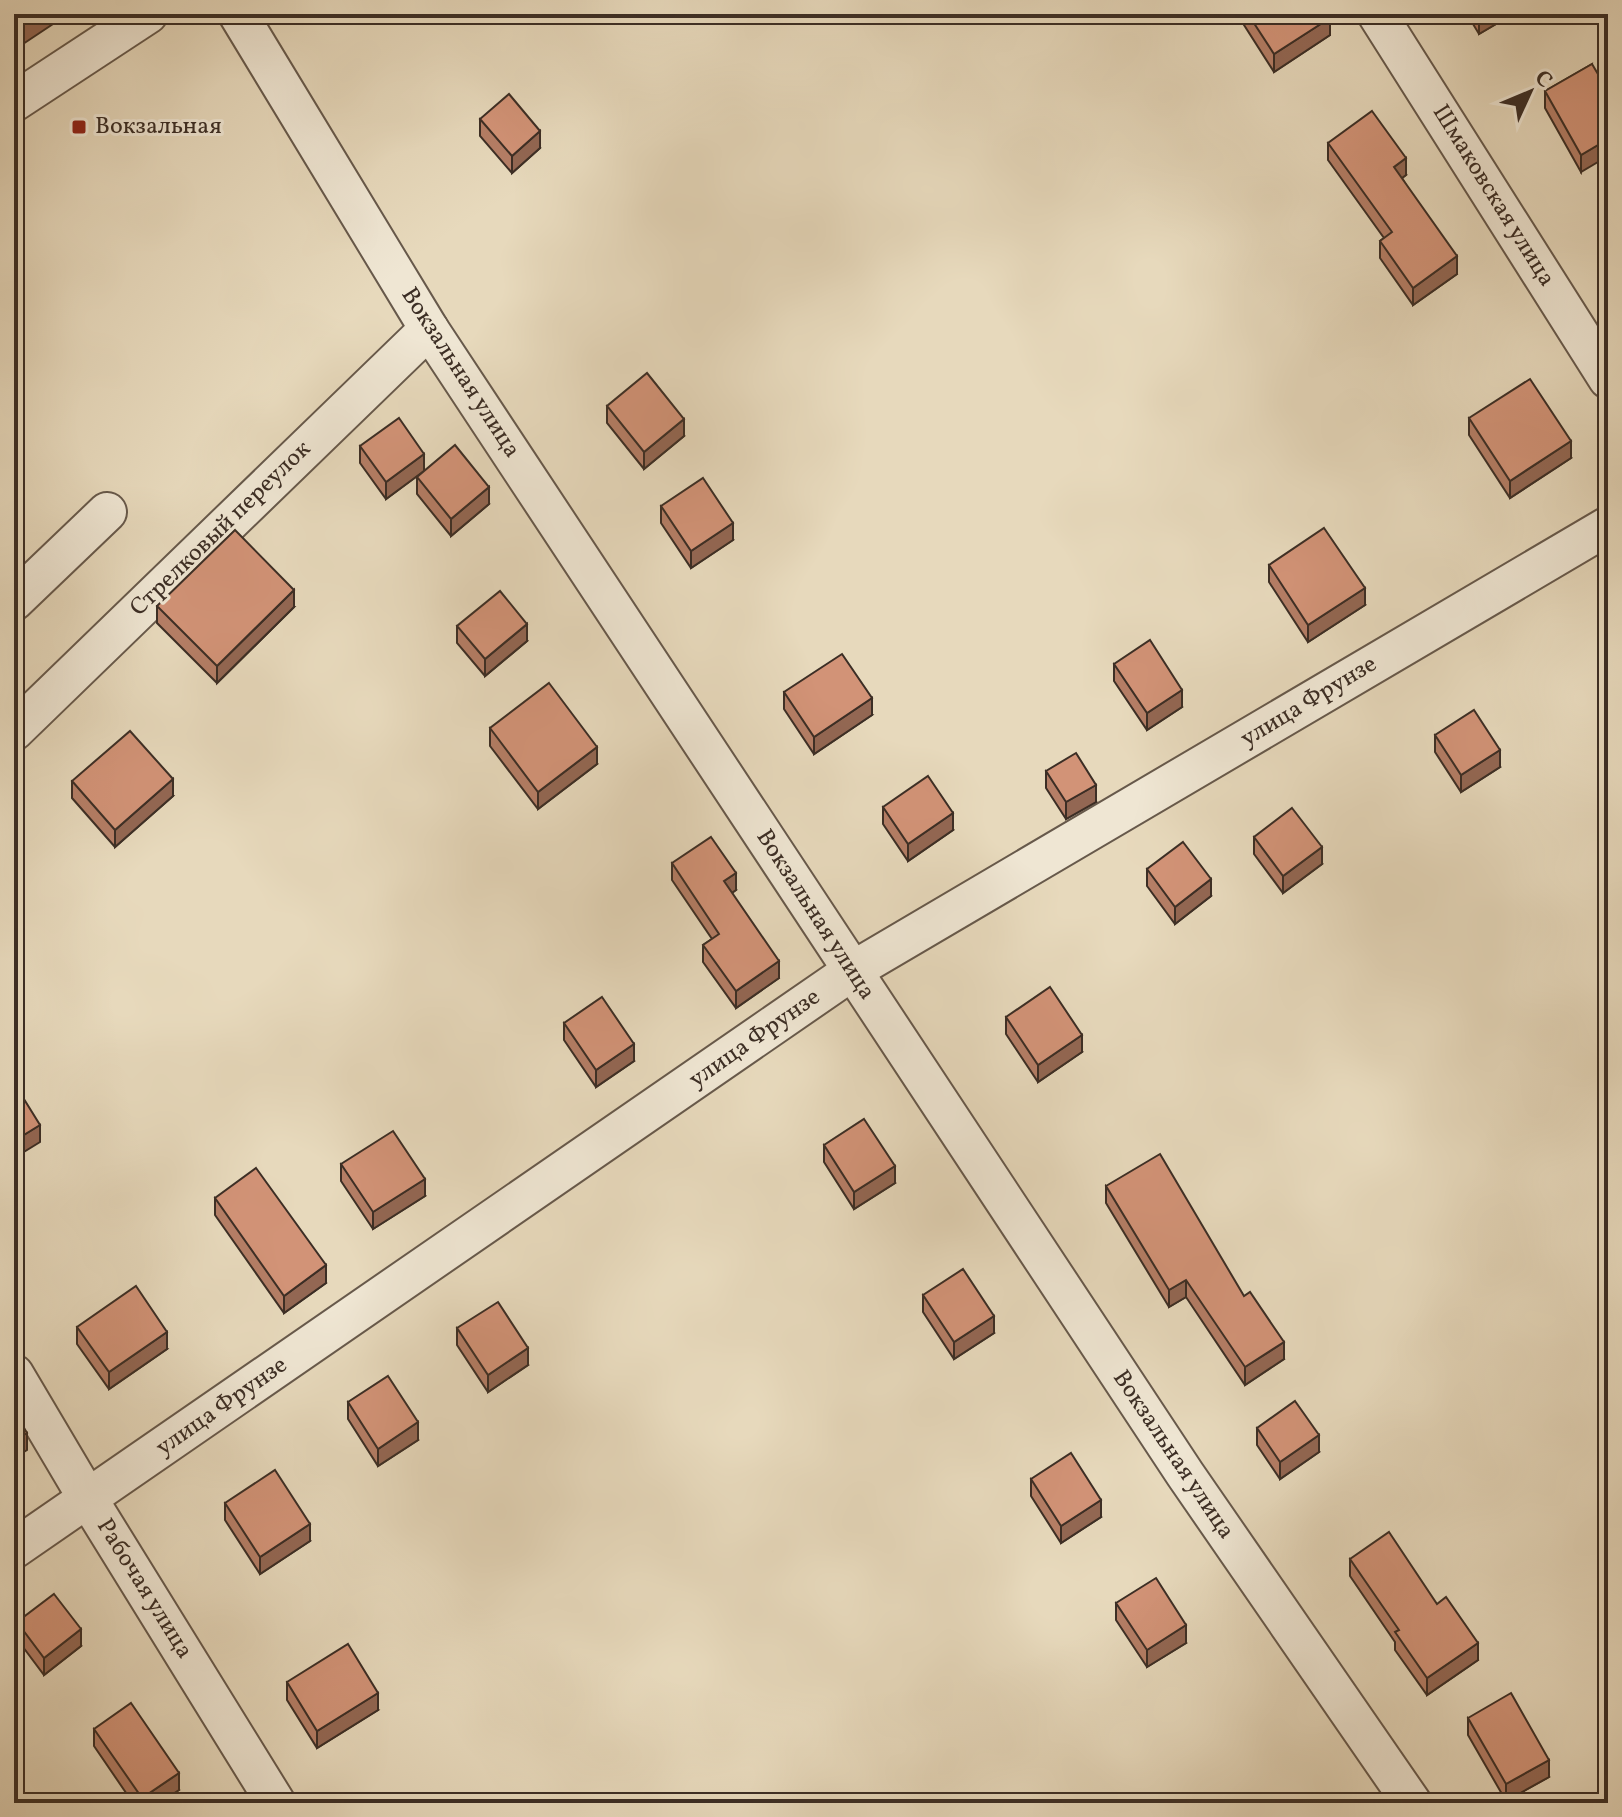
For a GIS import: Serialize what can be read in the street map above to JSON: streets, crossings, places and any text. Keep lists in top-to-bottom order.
{
  "streets": {
    "street": [
      "Шмаковская улица",
      "Вокзальная улица",
      "Стрелковый переулок",
      "улица Фрунзе",
      "Рабочая улица"
    ]
  },
  "crossings": [
    ["Вокзальная улица", "Стрелковый переулок"],
    ["Вокзальная улица", "улица Фрунзе"],
    ["улица Фрунзе", "Рабочая улица"]
  ],
  "places": {
    "transit": ["Вокзальная"]
  },
  "north": "top right"
}
